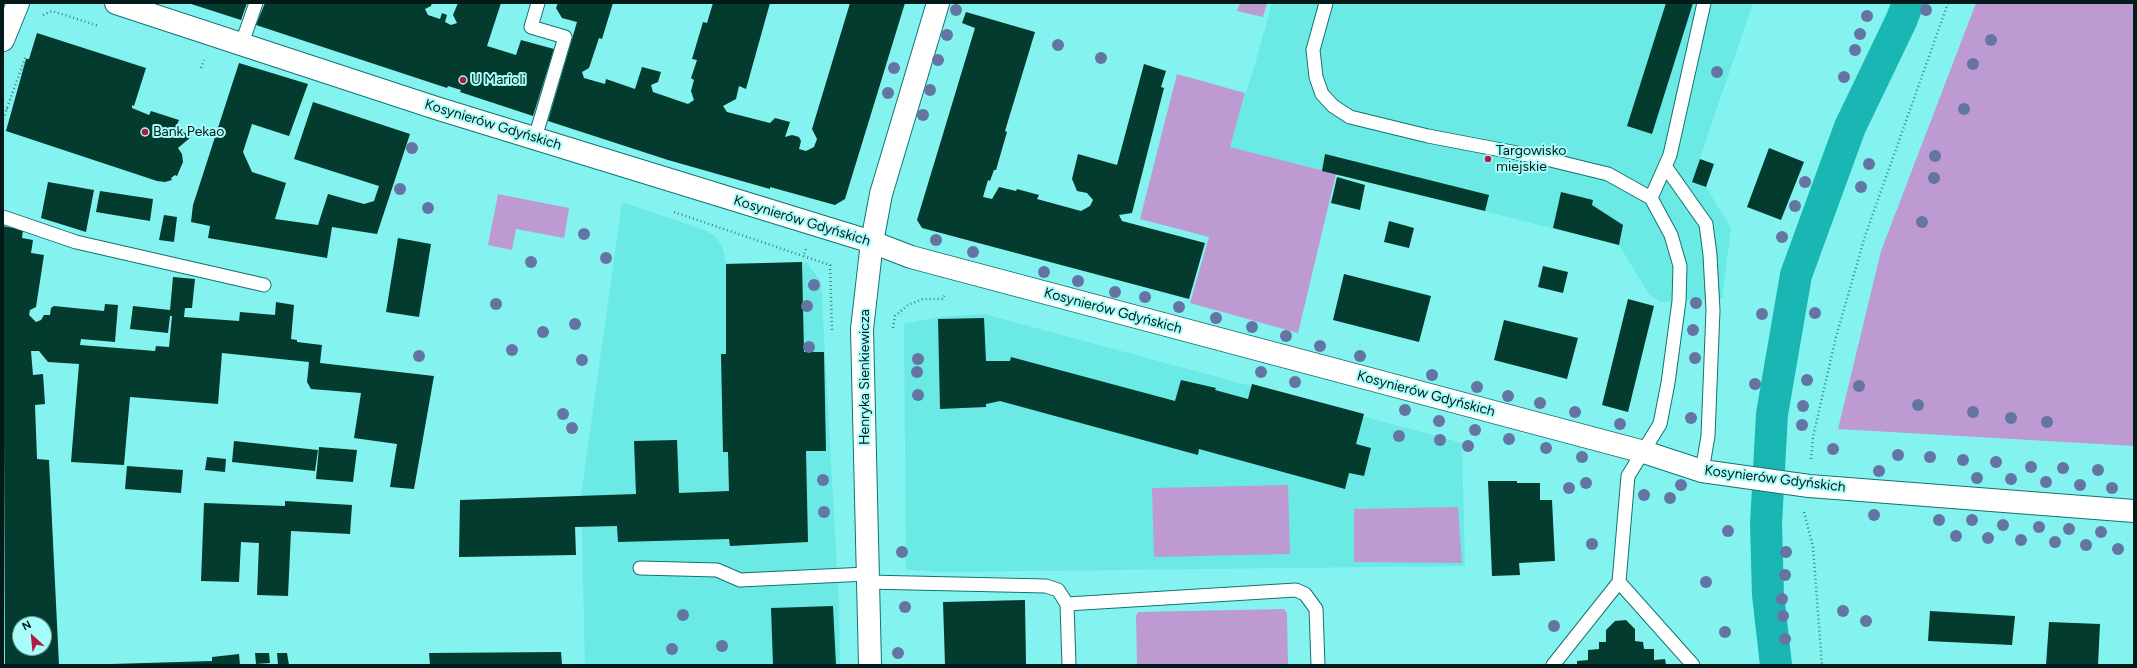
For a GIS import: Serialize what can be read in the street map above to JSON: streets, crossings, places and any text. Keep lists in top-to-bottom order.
{
  "streets": {
    "street": ["Kosynierów Gdyńskich", "Henryka Sienkiewicza"]
  },
  "crossings": [
    ["Kosynierów Gdyńskich", "Henryka Sienkiewicza"]
  ],
  "places": ["U Marioli", "Bank Pekao", "Targowisko miejskie"],
  "north": "top left"
}
